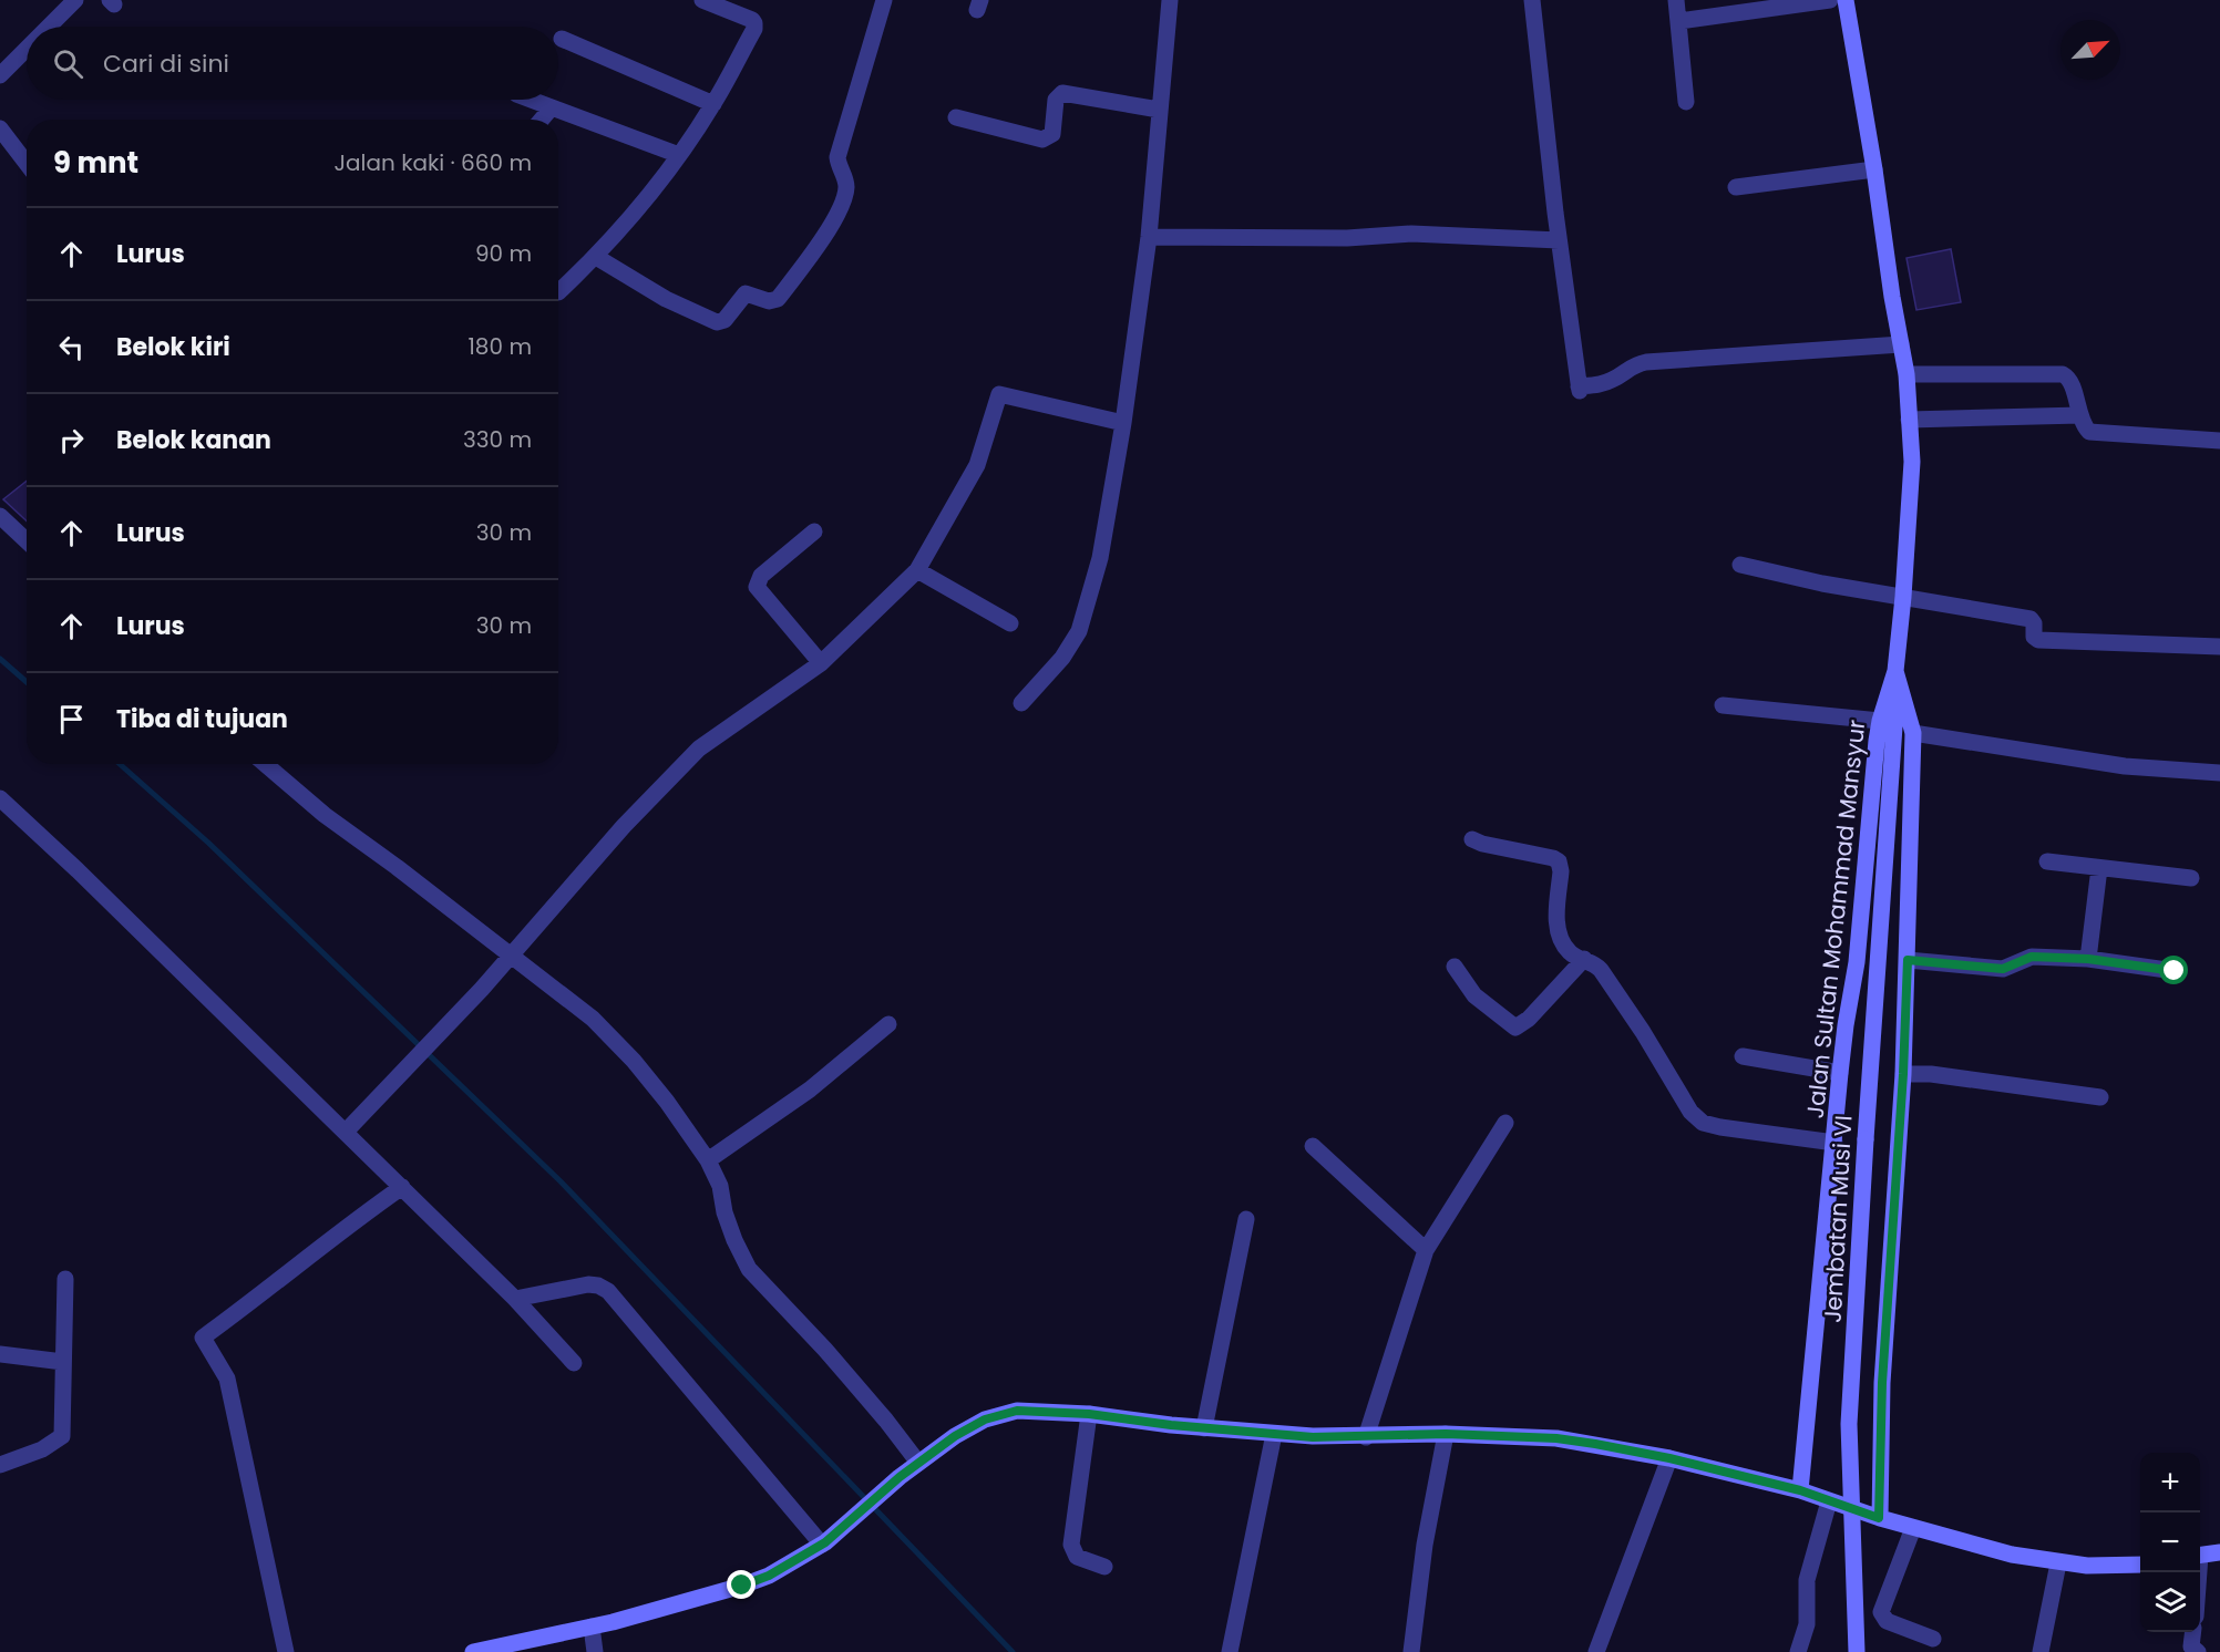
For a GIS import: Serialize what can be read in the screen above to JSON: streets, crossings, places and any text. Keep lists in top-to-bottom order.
{
  "streets": {
    "street": ["Jalan Sultan Mohammad Mansyur", "Jembatan Musi VI"]
  },
  "crossings": [
    ["Jalan Sultan Mohammad Mansyur", "Jembatan Musi VI"]
  ],
  "north": "top right",
  "page": {
    "search": "Cari di sini",
    "heading": ["9 mnt", "Jalan kaki · 660 m"],
    "list": [
      ["Lurus", "90 m"],
      ["Belok kiri", "180 m"],
      ["Belok kanan", "330 m"],
      ["Lurus", "30 m"],
      ["Lurus", "30 m"],
      "Tiba di tujuan"
    ],
    "map_buttons": ["+", "−"]
  }
}
